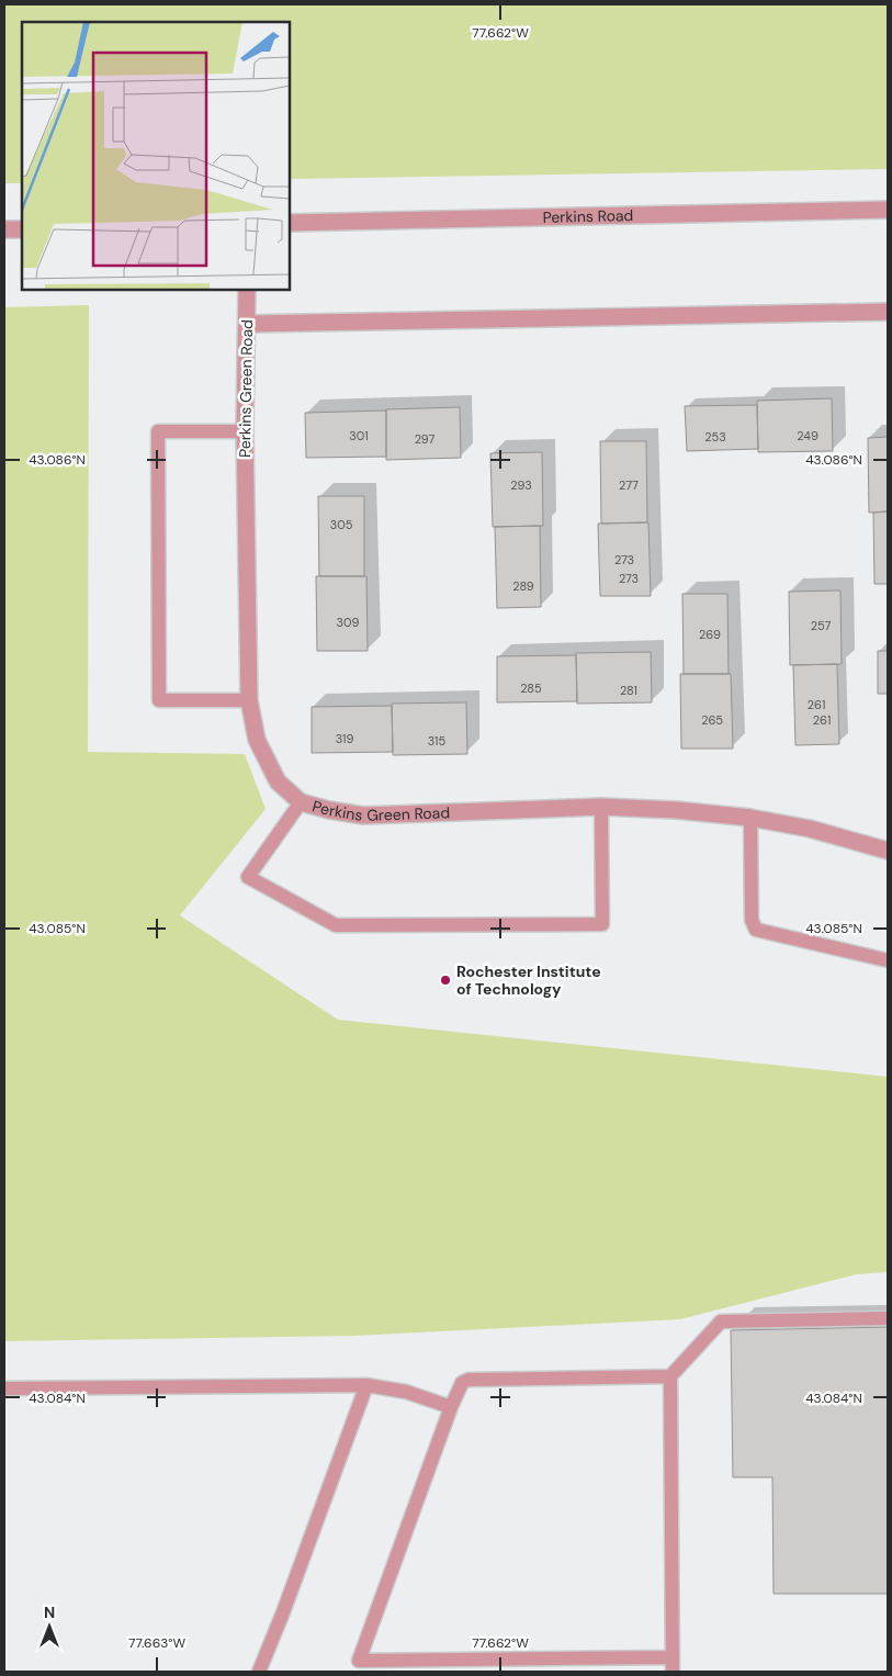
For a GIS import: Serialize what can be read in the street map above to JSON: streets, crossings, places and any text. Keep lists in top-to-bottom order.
{
  "streets": {
    "street": ["Perkins Road", "Perkins Green Road"]
  },
  "places": ["Rochester Institute of Technology"],
  "house_numbers": [
    "301",
    "249",
    "253",
    "297",
    "293",
    "277",
    "305",
    "273",
    "273",
    "289",
    "309",
    "257",
    "269",
    "285",
    "281",
    "261",
    "265",
    "261",
    "319",
    "315"
  ],
  "north": "top",
  "coordinates": [
    "77.662°W",
    "43.086°N",
    "43.085°N",
    "43.084°N",
    "77.663°W"
  ]
}
